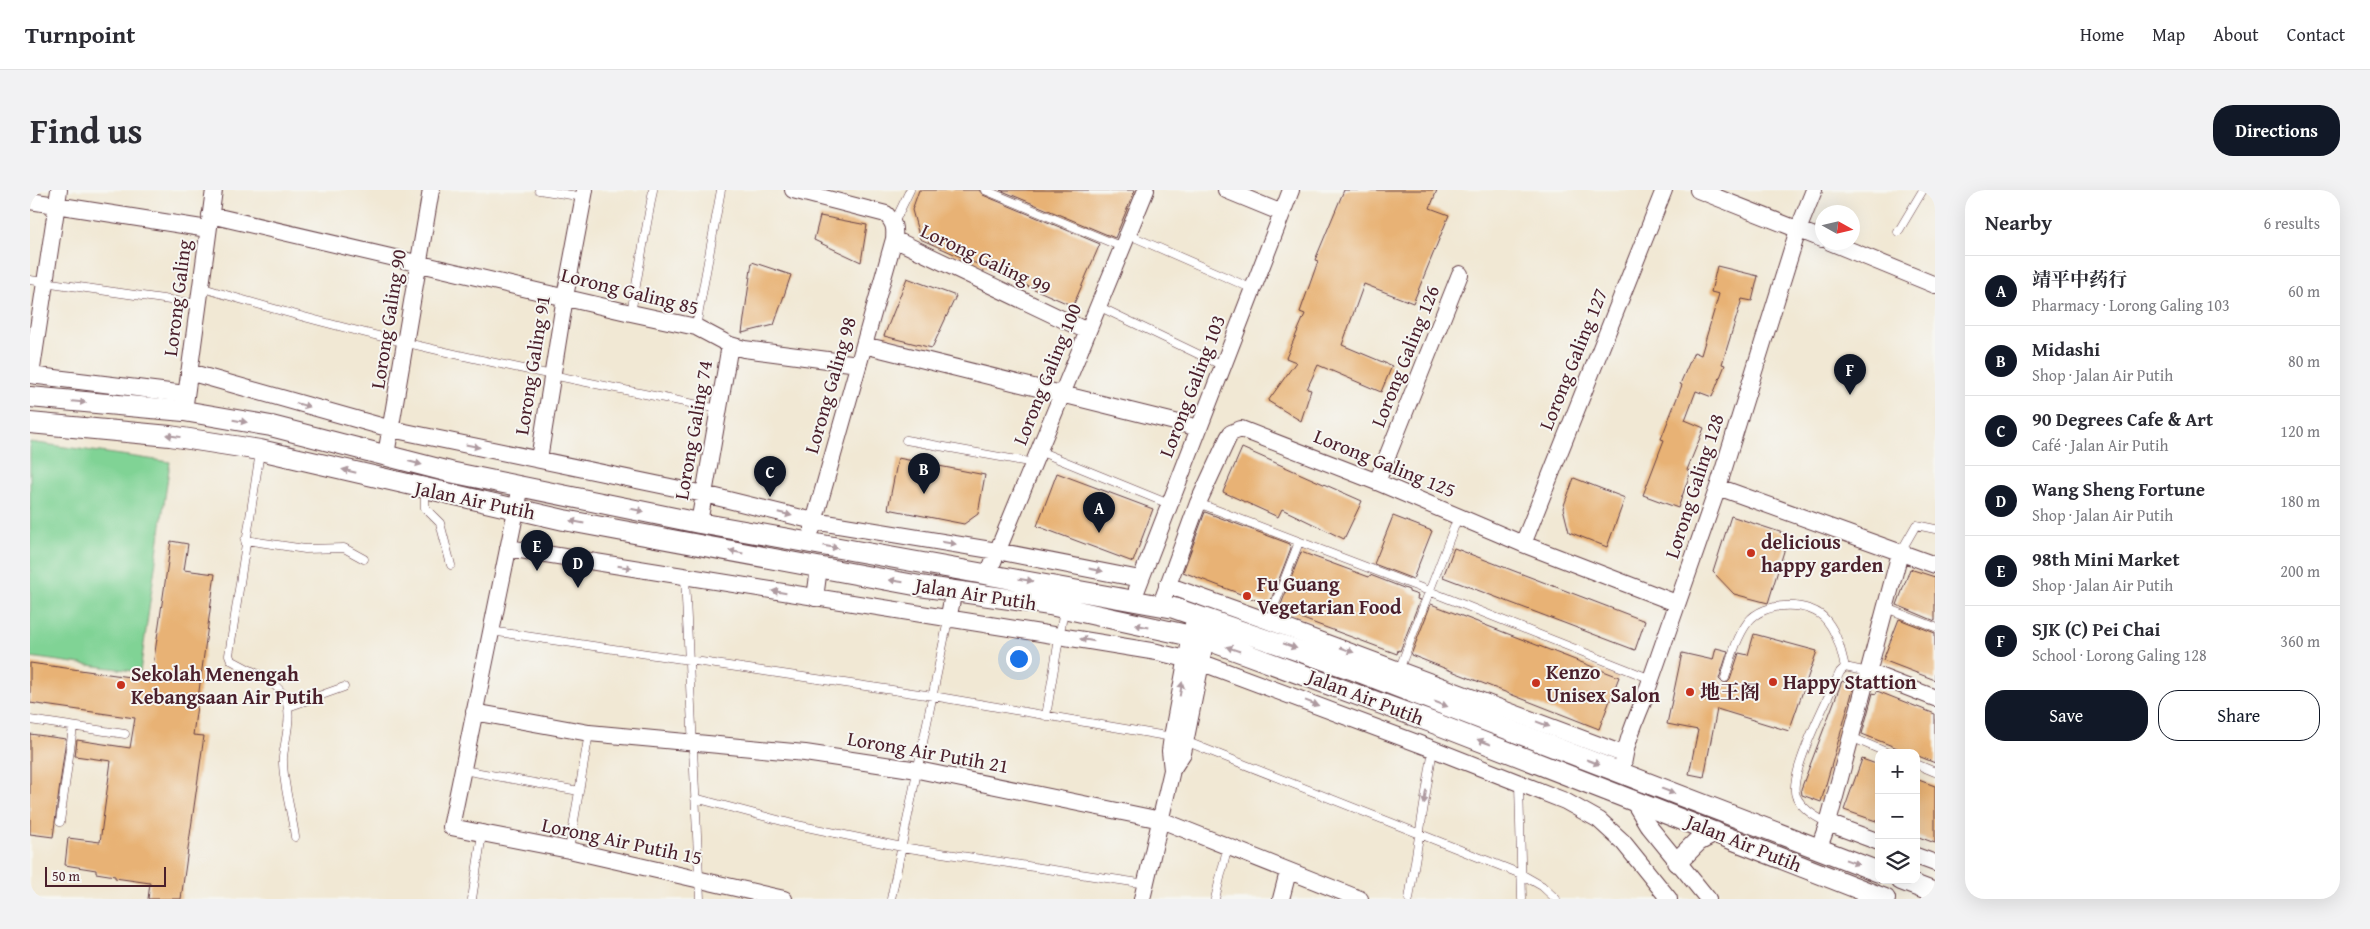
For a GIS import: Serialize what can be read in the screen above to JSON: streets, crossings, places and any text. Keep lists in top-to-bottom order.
{
  "streets": {
    "street": [
      "Lorong Galing 99",
      "Lorong Galing 85",
      "Lorong Galing",
      "Lorong Galing 90",
      "Lorong Galing 126",
      "Lorong Galing 127",
      "Lorong Galing 91",
      "Lorong Galing 100",
      "Lorong Galing 98",
      "Lorong Galing 103",
      "Lorong Galing 74",
      "Lorong Galing 125",
      "Lorong Galing 128",
      "Jalan Air Putih",
      "Lorong Air Putih 21",
      "Lorong Air Putih 15"
    ]
  },
  "crossings": [
    ["Lorong Galing 99", "Lorong Galing 100"],
    ["Lorong Galing 99", "Lorong Galing 98"],
    ["Lorong Galing 85", "Lorong Galing"],
    ["Lorong Galing 85", "Lorong Galing 90"],
    ["Lorong Galing 85", "Lorong Galing 91"],
    ["Lorong Galing 85", "Lorong Galing 98"],
    ["Lorong Galing 85", "Lorong Galing 74"],
    ["Lorong Galing", "Jalan Air Putih"],
    ["Lorong Galing 90", "Jalan Air Putih"],
    ["Lorong Galing 126", "Lorong Galing 125"],
    ["Lorong Galing 127", "Lorong Galing 125"],
    ["Lorong Galing 100", "Jalan Air Putih"],
    ["Lorong Galing 98", "Jalan Air Putih"],
    ["Lorong Galing 103", "Jalan Air Putih"],
    ["Lorong Galing 74", "Jalan Air Putih"],
    ["Lorong Galing 125", "Lorong Galing 128"],
    ["Lorong Galing 125", "Jalan Air Putih"],
    ["Lorong Galing 128", "Jalan Air Putih"]
  ],
  "places": [
    "delicious happy garden",
    "Fu Guang Vegetarian Food",
    "Happy Stattion",
    "Kenzo Unisex Salon",
    "Sekolah Menengah Kebangsaan Air Putih",
    "地王阁"
  ],
  "scale_bar": "50 m",
  "north": "right",
  "page": {
    "header": "Turnpoint",
    "nav": [
      "Home",
      "Map",
      "About",
      "Contact"
    ],
    "title": "Find us",
    "buttons": [
      "Directions",
      ["Save", "Share"]
    ],
    "heading": ["Nearby", "6 results"],
    "list": [
      {
        "mark": "A",
        "name": "靖平中药行",
        "note": "Pharmacy · Lorong Galing 103",
        "value": "60 m"
      },
      {
        "mark": "B",
        "name": "Midashi",
        "note": "Shop · Jalan Air Putih",
        "value": "80 m"
      },
      {
        "mark": "C",
        "name": "90 Degrees Cafe & Art",
        "note": "Café · Jalan Air Putih",
        "value": "120 m"
      },
      {
        "mark": "D",
        "name": "Wang Sheng Fortune",
        "note": "Shop · Jalan Air Putih",
        "value": "180 m"
      },
      {
        "mark": "E",
        "name": "98th Mini Market",
        "note": "Shop · Jalan Air Putih",
        "value": "200 m"
      },
      {
        "mark": "F",
        "name": "SJK (C) Pei Chai",
        "note": "School · Lorong Galing 128",
        "value": "360 m"
      }
    ],
    "pins": [
      "F",
      "B",
      "C",
      "A",
      "E",
      "D"
    ],
    "map_buttons": ["+", "−"],
    "scale": "50 m"
  }
}
